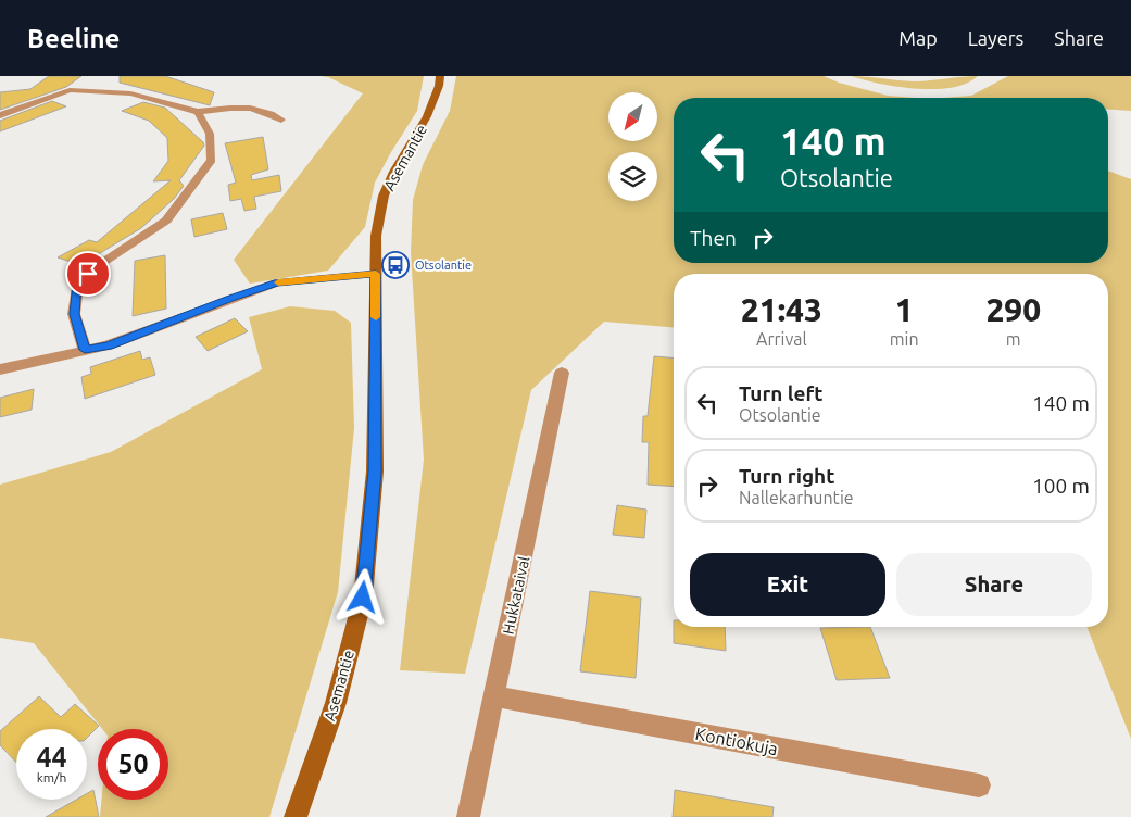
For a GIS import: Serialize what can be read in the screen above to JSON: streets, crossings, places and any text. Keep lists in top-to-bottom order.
{
  "streets": {
    "main road": ["Asemantie"],
    "street": ["Hukkataival", "Kontiokuja"]
  },
  "crossings": [
    ["Hukkataival", "Kontiokuja"]
  ],
  "places": {
    "bus stop": ["Otsolantie"]
  },
  "north": "bottom left",
  "page": {
    "header": "Beeline",
    "nav": ["Map", "Layers", "Share"],
    "turn": ["140 m", "Otsolantie"],
    "then": "Then",
    "eta": [
      "21:43",
      "Arrival",
      "1",
      "min",
      "290",
      "m"
    ],
    "list": [
      {
        "name": "Turn left",
        "note": "Otsolantie",
        "value": "140 m"
      },
      {
        "name": "Turn right",
        "note": "Nallekarhuntie",
        "value": "100 m"
      }
    ],
    "buttons": ["Exit", "Share"],
    "speed": "44 km/h",
    "limit": "50"
  }
}
